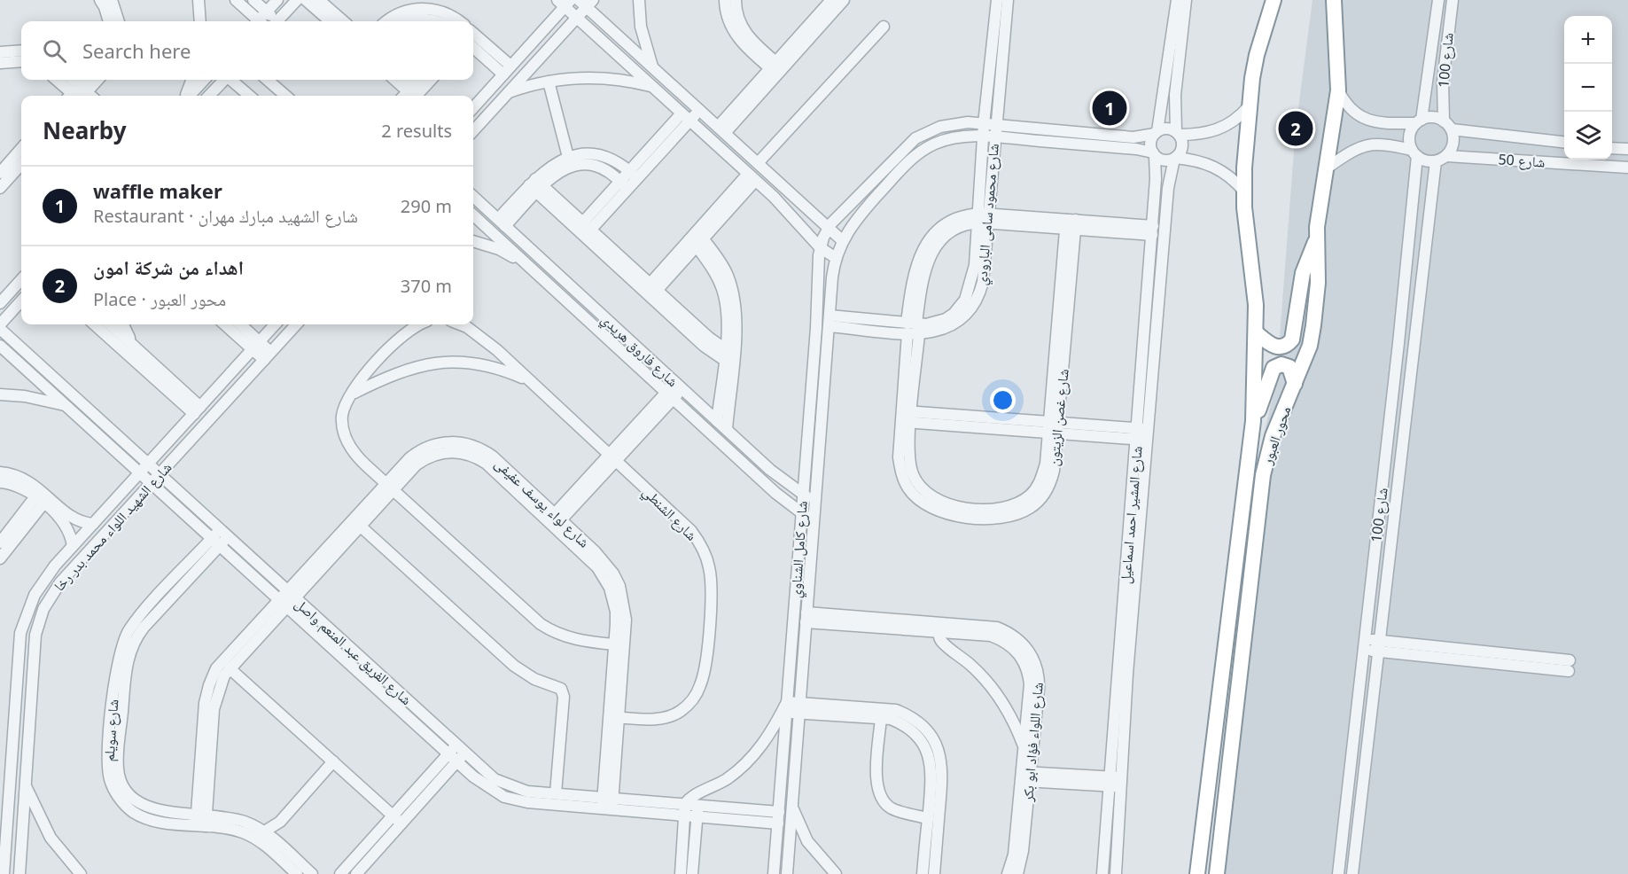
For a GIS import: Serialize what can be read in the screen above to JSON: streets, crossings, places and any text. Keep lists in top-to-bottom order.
{
  "streets": {
    "highway": ["محور العبور"],
    "street": [
      "شارع 100",
      "شارع 50",
      "شارع محمود سامى البارودي",
      "شارع فاروق هريدي",
      "شارع غصن الزيتون",
      "شارع لواء يوسف عفيفى",
      "شارع الشنطي",
      "شارع المشير احمد اسماعيل",
      "شارع الشهيد اللواء محمد بدر رخا",
      "شارع كامل الشناوي",
      "شارع الفريق عبد المنعم واصل",
      "شارع سويلم",
      "شارع اللواء فؤاد ابو بكر"
    ]
  },
  "crossings": [
    ["شارع 100", "شارع 50"],
    ["شارع محمود سامى البارودي", "شارع غصن الزيتون"],
    ["شارع محمود سامى البارودي", "شارع كامل الشناوي"],
    ["شارع فاروق هريدي", "شارع كامل الشناوي"],
    ["شارع لواء يوسف عفيفى", "شارع الشنطي"],
    ["شارع لواء يوسف عفيفى", "شارع الفريق عبد المنعم واصل"],
    ["شارع المشير احمد اسماعيل", "شارع كامل الشناوي"],
    ["شارع الشهيد اللواء محمد بدر رخا", "شارع الفريق عبد المنعم واصل"],
    ["شارع كامل الشناوي", "شارع الفريق عبد المنعم واصل"],
    ["شارع كامل الشناوي", "شارع اللواء فؤاد ابو بكر"],
    ["شارع الفريق عبد المنعم واصل", "شارع سويلم"]
  ],
  "page": {
    "map_buttons": ["+", "−"],
    "search": "Search here",
    "pins": ["1", "2"],
    "heading": ["Nearby", "2 results"],
    "list": [
      {
        "mark": "1",
        "name": "waffle maker",
        "note": "Restaurant · شارع الشهيد مبارك مهران",
        "value": "290 m"
      },
      {
        "mark": "2",
        "name": "اهداء من شركة امون",
        "note": "Place · محور العبور",
        "value": "370 m"
      }
    ]
  }
}
